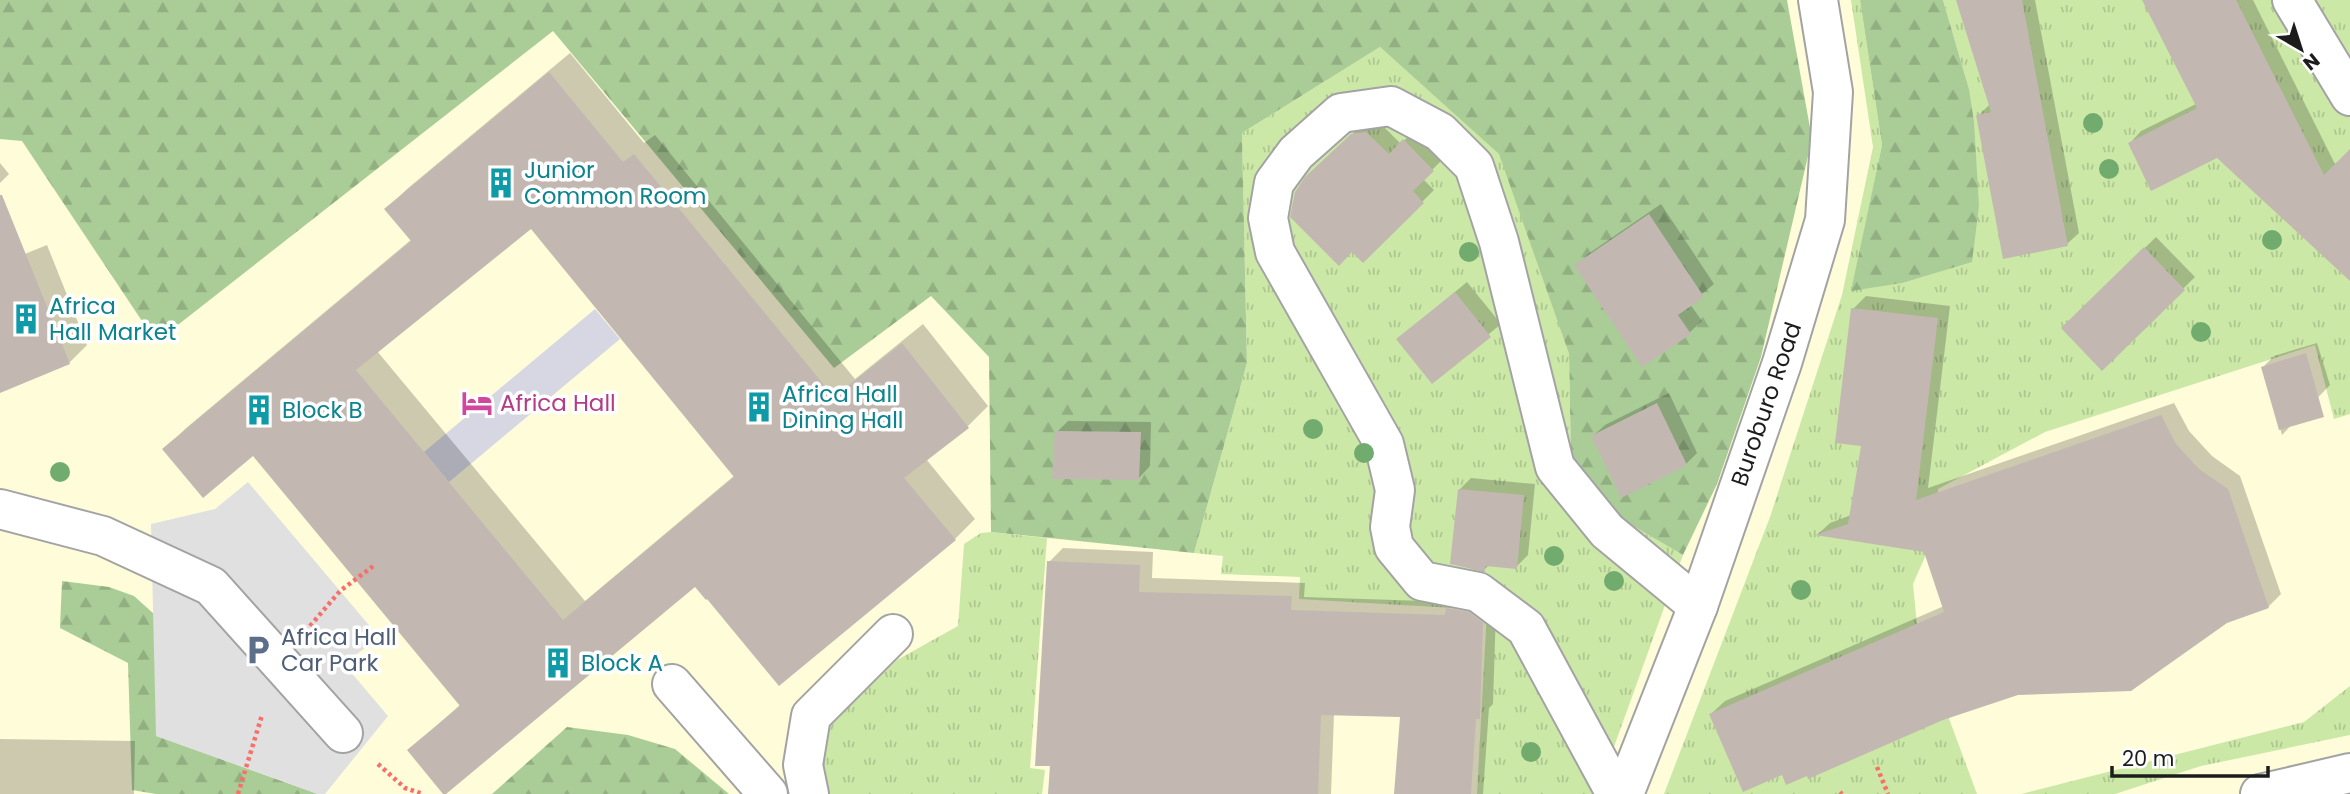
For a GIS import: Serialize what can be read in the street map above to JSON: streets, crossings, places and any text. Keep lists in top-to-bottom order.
{
  "streets": {
    "street": ["Buroburo Road"]
  },
  "places": {
    "building": [
      "Junior Common Room",
      "Africa Hall Market",
      "Africa Hall Dining Hall",
      "Block B",
      "Block A"
    ],
    "hotel": ["Africa Hall"],
    "parking": ["Africa Hall Car Park"]
  },
  "scale_bar": "20 m",
  "north": "bottom right"
}
